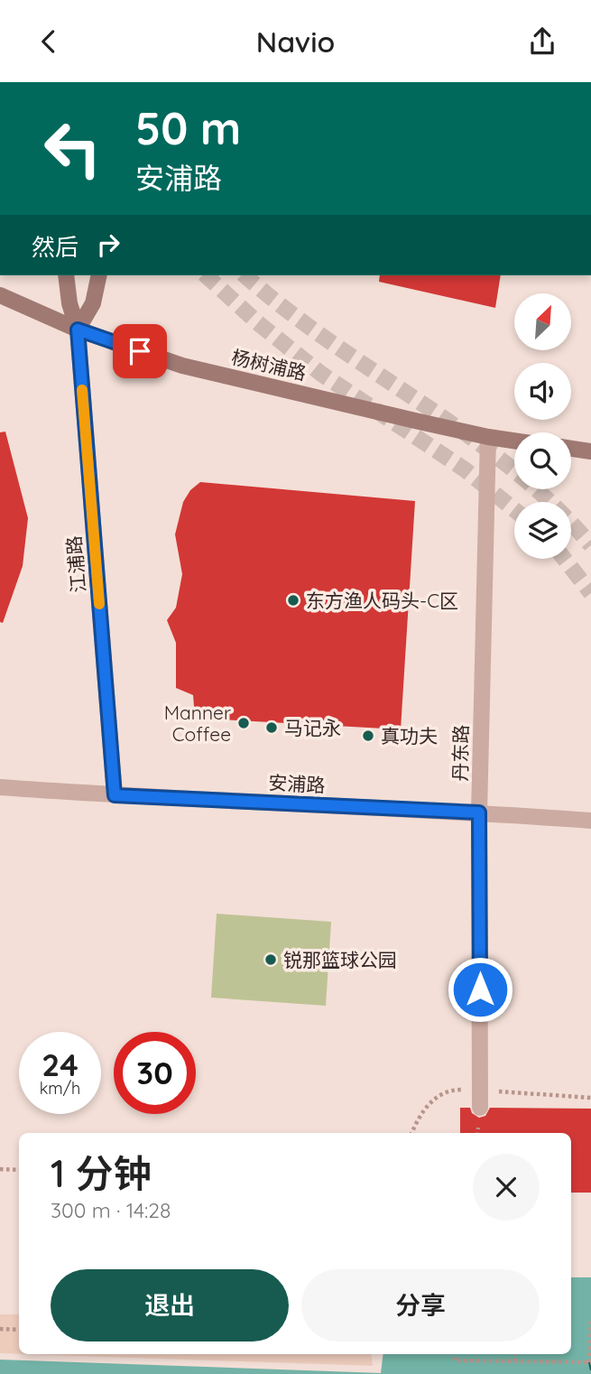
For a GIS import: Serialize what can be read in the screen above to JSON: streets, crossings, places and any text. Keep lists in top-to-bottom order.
{
  "streets": {
    "main road": ["杨树浦路", "江浦路"],
    "street": ["丹东路", "安浦路"]
  },
  "crossings": [
    ["杨树浦路", "江浦路"],
    ["杨树浦路", "丹东路"],
    ["江浦路", "安浦路"],
    ["丹东路", "安浦路"]
  ],
  "places": [
    "东方渔人码头-C区",
    "Manner Coffee",
    "马记永",
    "真功夫",
    "锐那篮球公园"
  ],
  "north": "top right",
  "page": {
    "header": "Navio",
    "turn": ["50 m", "安浦路"],
    "then": "然后",
    "speed": "24 km/h",
    "limit": "30",
    "heading": ["1 分钟", "300 m · 14:28"],
    "buttons": ["退出", "分享"]
  }
}
